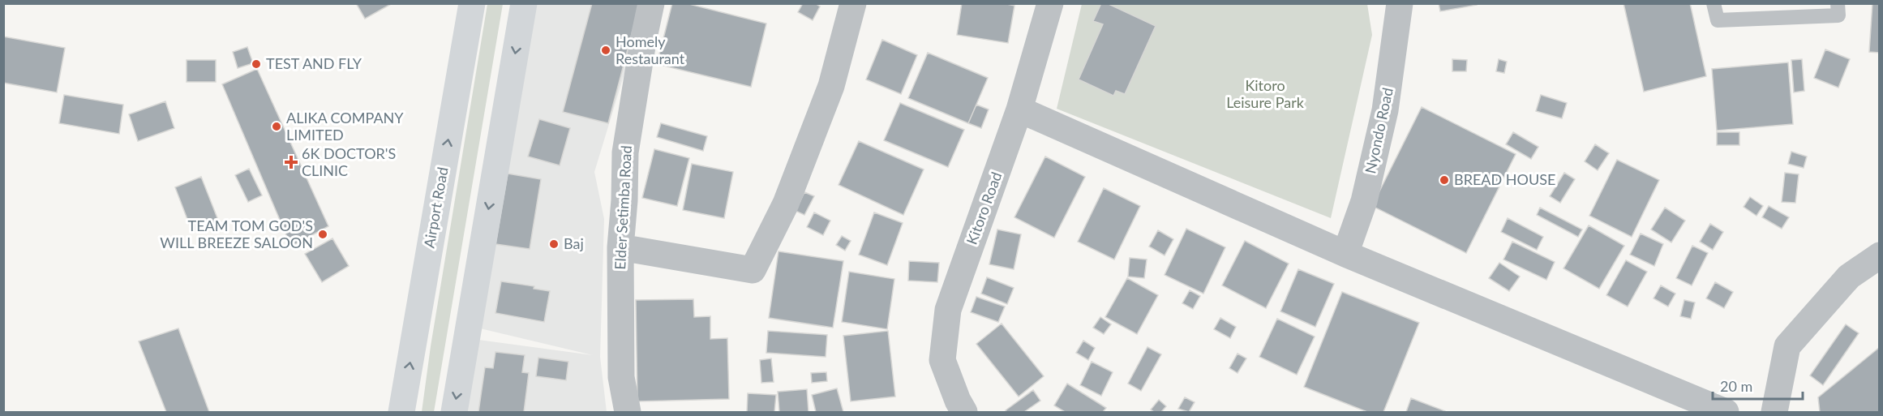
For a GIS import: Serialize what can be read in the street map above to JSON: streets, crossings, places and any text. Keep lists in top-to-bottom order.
{
  "streets": {
    "highway": ["Airport Road"],
    "street": ["Nyondo Road", "Elder Setimba Road", "Kitoro Road"]
  },
  "parks": ["Kitoro Leisure Park"],
  "places": {
    "other": [
      "Homely Restaurant",
      "TEST AND FLY",
      "ALIKA COMPANY LIMITED",
      "BREAD HOUSE",
      "TEAM TOM GOD'S WILL BREEZE SALOON",
      "Baj"
    ],
    "health": ["6K DOCTOR'S CLINIC"]
  },
  "scale_bar": "20 m"
}
